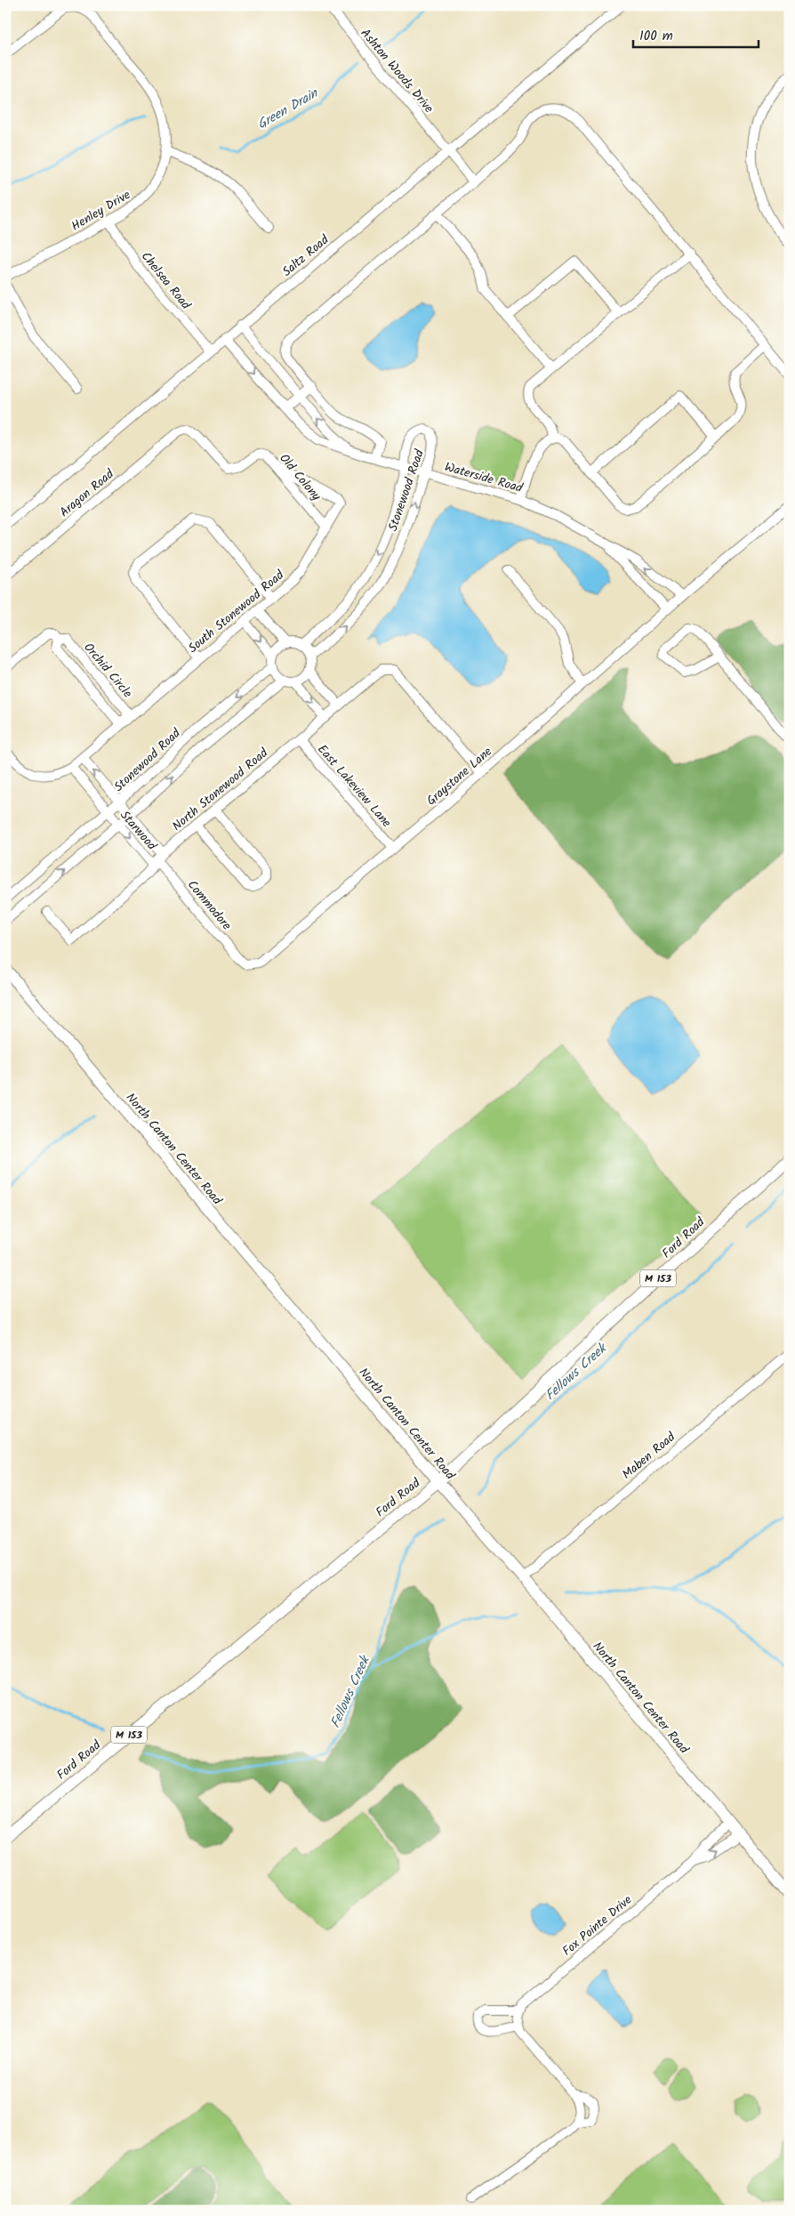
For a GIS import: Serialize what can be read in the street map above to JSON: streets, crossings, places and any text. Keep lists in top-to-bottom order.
{
  "streets": {
    "main road": ["North Canton Center Road", "Ford Road", "M 153"],
    "street": [
      "Ashton Woods Drive",
      "Henley Drive",
      "Saltz Road",
      "Chelsea Road",
      "Old Colony",
      "Waterside Road",
      "Stonewood Road",
      "Aragon Road",
      "South Stonewood Road",
      "Orchid Circle",
      "Graystone Lane",
      "East Lakeview Lane",
      "North Stonewood Road",
      "Starwood",
      "Commodore",
      "Maben Road",
      "Fox Pointe Drive"
    ]
  },
  "crossings": [
    ["Ashton Woods Drive", "Saltz Road"],
    ["Henley Drive", "Chelsea Road"],
    ["Saltz Road", "Chelsea Road"],
    ["Saltz Road", "Waterside Road"],
    ["Old Colony", "Aragon Road"],
    ["Old Colony", "South Stonewood Road"],
    ["Waterside Road", "Stonewood Road"],
    ["Waterside Road", "Graystone Lane"],
    ["Stonewood Road", "Starwood"],
    ["South Stonewood Road", "Orchid Circle"],
    ["South Stonewood Road", "Starwood"],
    ["Graystone Lane", "East Lakeview Lane"],
    ["Graystone Lane", "North Stonewood Road"],
    ["Graystone Lane", "Commodore"],
    ["East Lakeview Lane", "North Stonewood Road"],
    ["North Stonewood Road", "Starwood"],
    ["North Stonewood Road", "Commodore"],
    ["Starwood", "Commodore"],
    ["North Canton Center Road", "Ford Road"],
    ["North Canton Center Road", "Maben Road"]
  ],
  "water": ["Green Drain", "Fellows Creek"],
  "scale_bar": "100 m"
}
